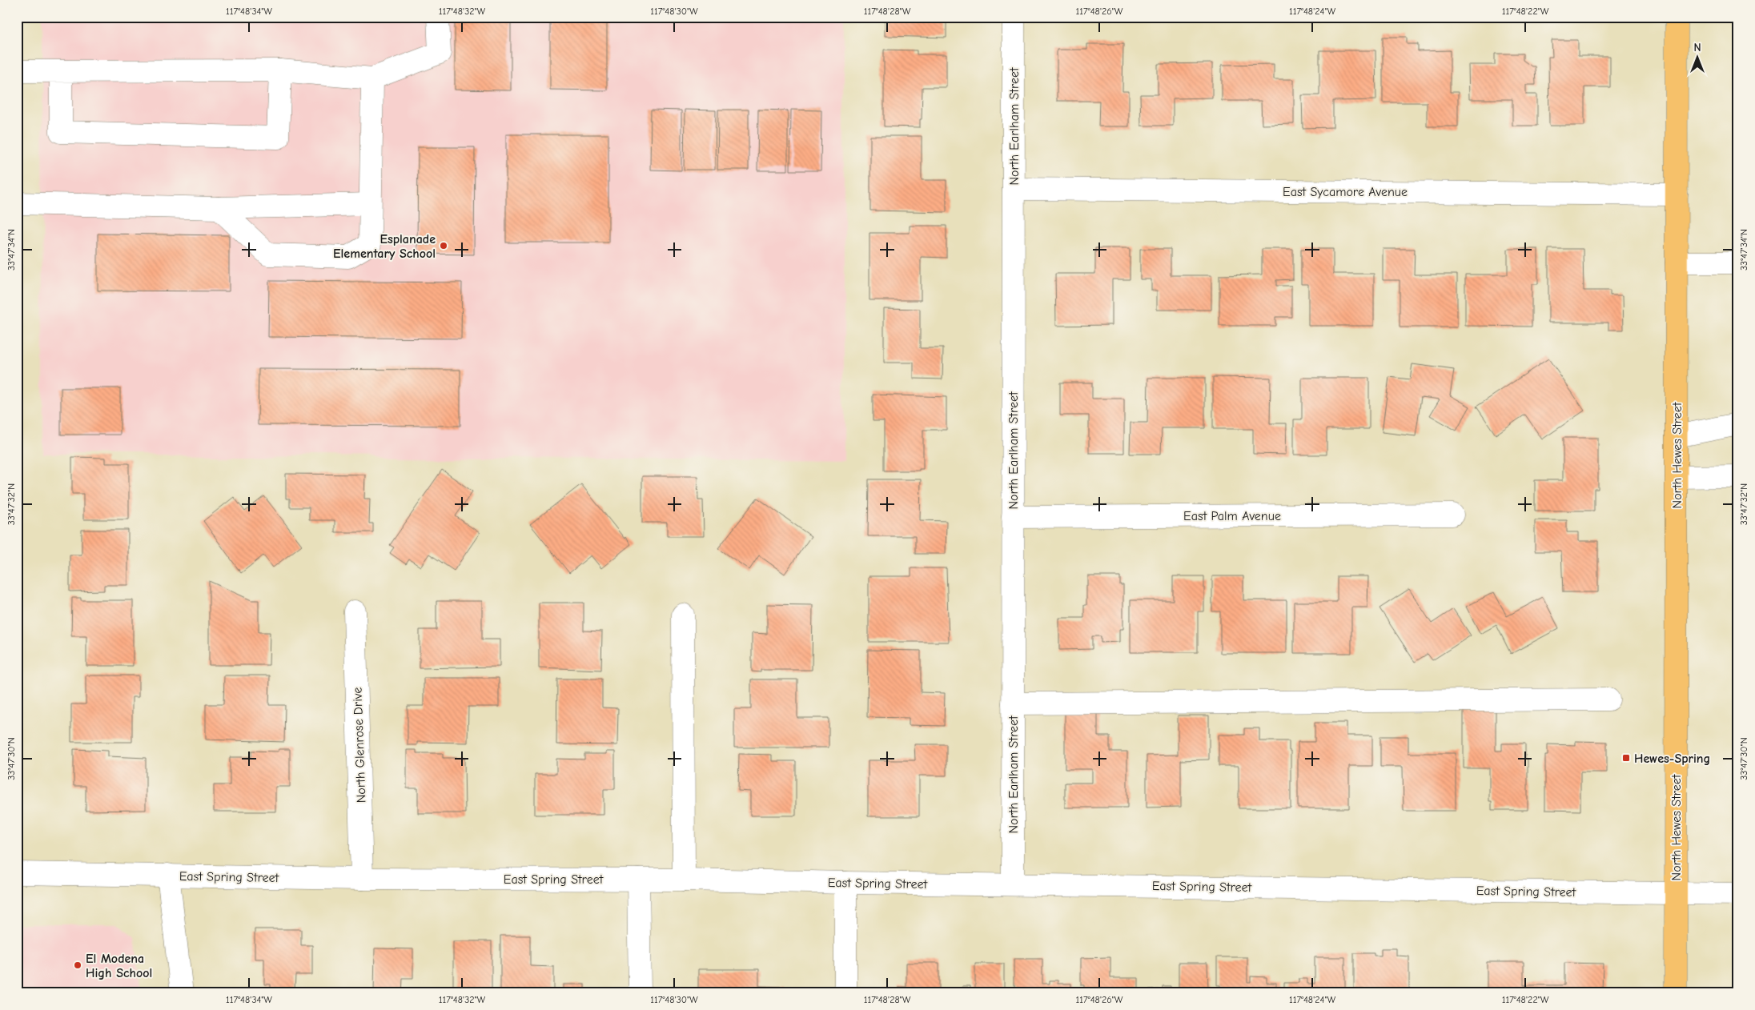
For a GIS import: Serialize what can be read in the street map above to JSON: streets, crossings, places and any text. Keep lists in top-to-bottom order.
{
  "streets": {
    "main road": ["North Hewes Street"],
    "street": [
      "North Earlham Street",
      "East Sycamore Avenue",
      "East Palm Avenue",
      "North Glenrose Drive",
      "East Spring Street"
    ]
  },
  "crossings": [
    ["North Earlham Street", "East Sycamore Avenue"],
    ["North Earlham Street", "East Palm Avenue"],
    ["North Earlham Street", "East Spring Street"],
    ["East Sycamore Avenue", "North Hewes Street"],
    ["North Hewes Street", "East Spring Street"],
    ["North Glenrose Drive", "East Spring Street"]
  ],
  "places": {
    "other": ["Esplanade Elementary School", "El Modena High School"],
    "transit": ["Hewes-Spring"]
  },
  "north": "top",
  "coordinates": [
    "117°48'34\"W",
    "117°48'32\"W",
    "117°48'30\"W",
    "117°48'28\"W",
    "117°48'26\"W",
    "117°48'24\"W",
    "117°48'22\"W",
    "33°47'34\"N",
    "33°47'32\"N",
    "33°47'30\"N"
  ]
}
